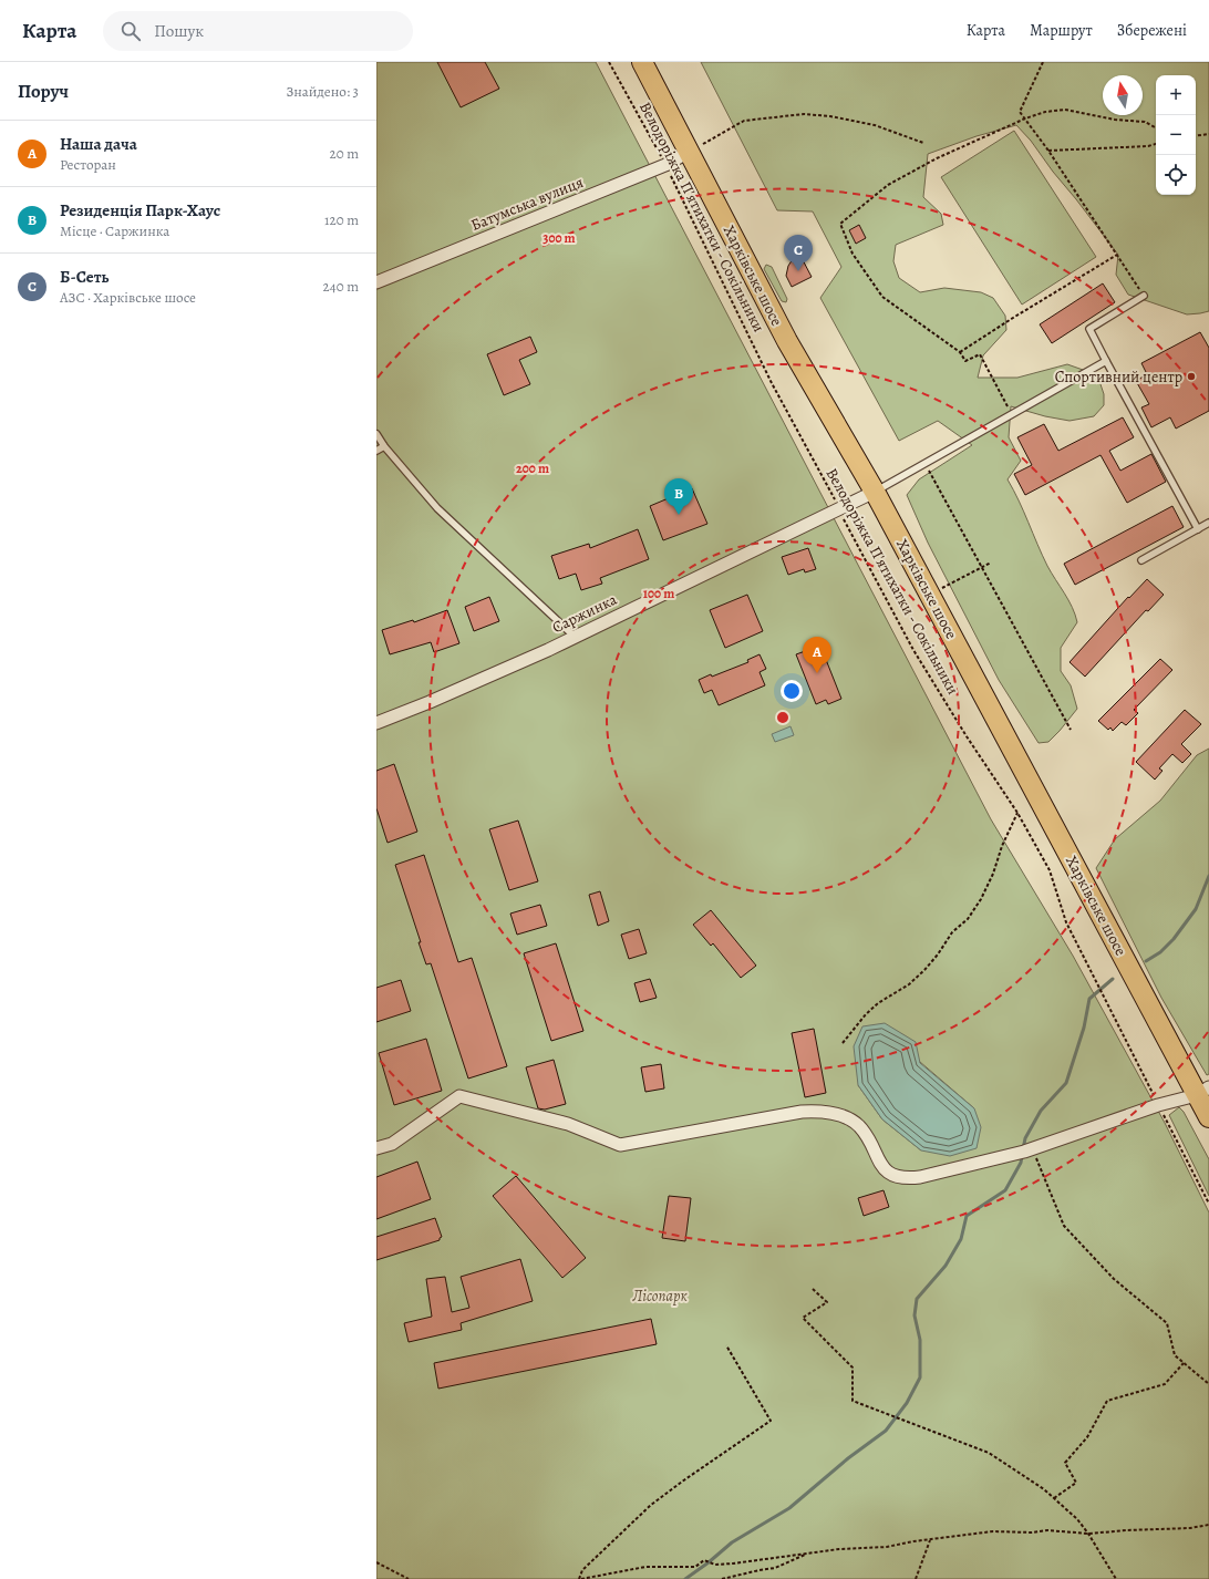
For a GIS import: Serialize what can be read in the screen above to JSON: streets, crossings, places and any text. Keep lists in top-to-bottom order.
{
  "streets": {
    "main road": ["Харківське шосе"],
    "street": ["Батумська вулиця", "Саржинка"],
    "path": ["Велодоріжка П'ятихатки - Сокільники"]
  },
  "crossings": [
    ["Батумська вулиця", "Велодоріжка П'ятихатки - Сокільники"],
    ["Батумська вулиця", "Харківське шосе"],
    ["Велодоріжка П'ятихатки - Сокільники", "Саржинка"],
    ["Харківське шосе", "Саржинка"]
  ],
  "parks": ["Лісопарк"],
  "places": ["Спортивний центр"],
  "north": "top",
  "page": {
    "header": "Карта",
    "search": "Пошук",
    "nav": ["Карта", "Маршрут", "Збережені"],
    "heading": ["Поруч", "Знайдено: 3"],
    "map_buttons": ["+", "−"],
    "list": [
      {
        "mark": "A",
        "name": "Наша дача",
        "note": "Ресторан",
        "value": "20 m"
      },
      {
        "mark": "B",
        "name": "Резиденція Парк-Хаус",
        "note": "Місце · Саржинка",
        "value": "120 m"
      },
      {
        "mark": "C",
        "name": "Б-Сеть",
        "note": "АЗС · Харківське шосе",
        "value": "240 m"
      }
    ],
    "pins": ["C", "B", "A"]
  },
  "rings": ["300 m", "200 m", "100 m"]
}
